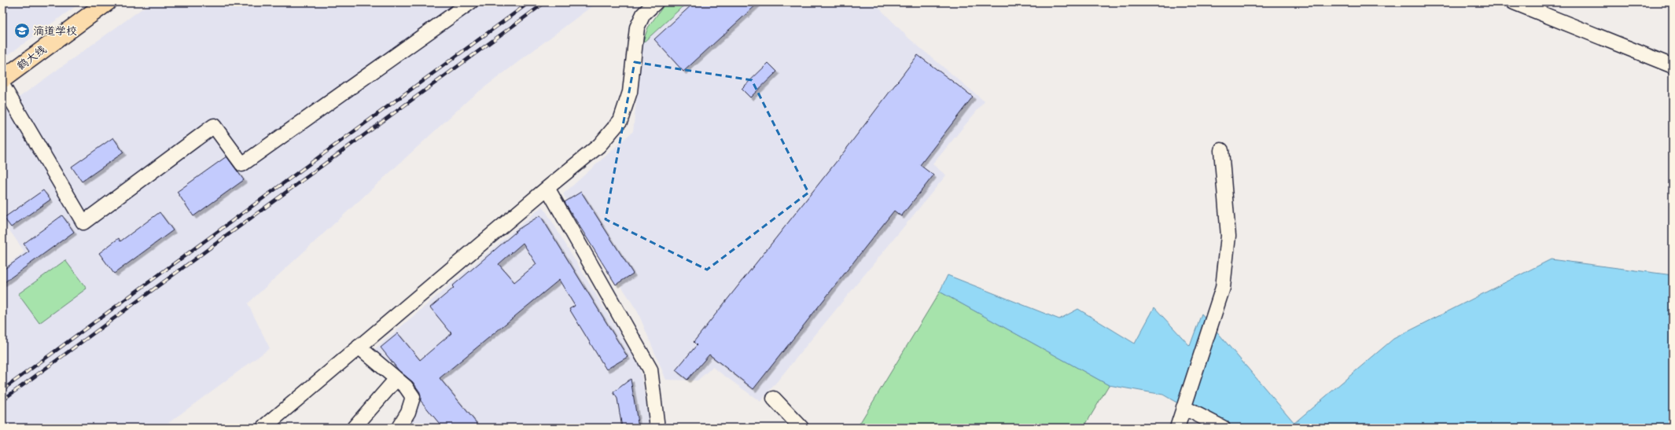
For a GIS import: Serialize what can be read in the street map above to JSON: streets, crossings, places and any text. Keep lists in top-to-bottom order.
{
  "streets": {
    "highway": ["鹤大线"]
  },
  "places": {
    "school or university": ["滴道学校"]
  }
}
